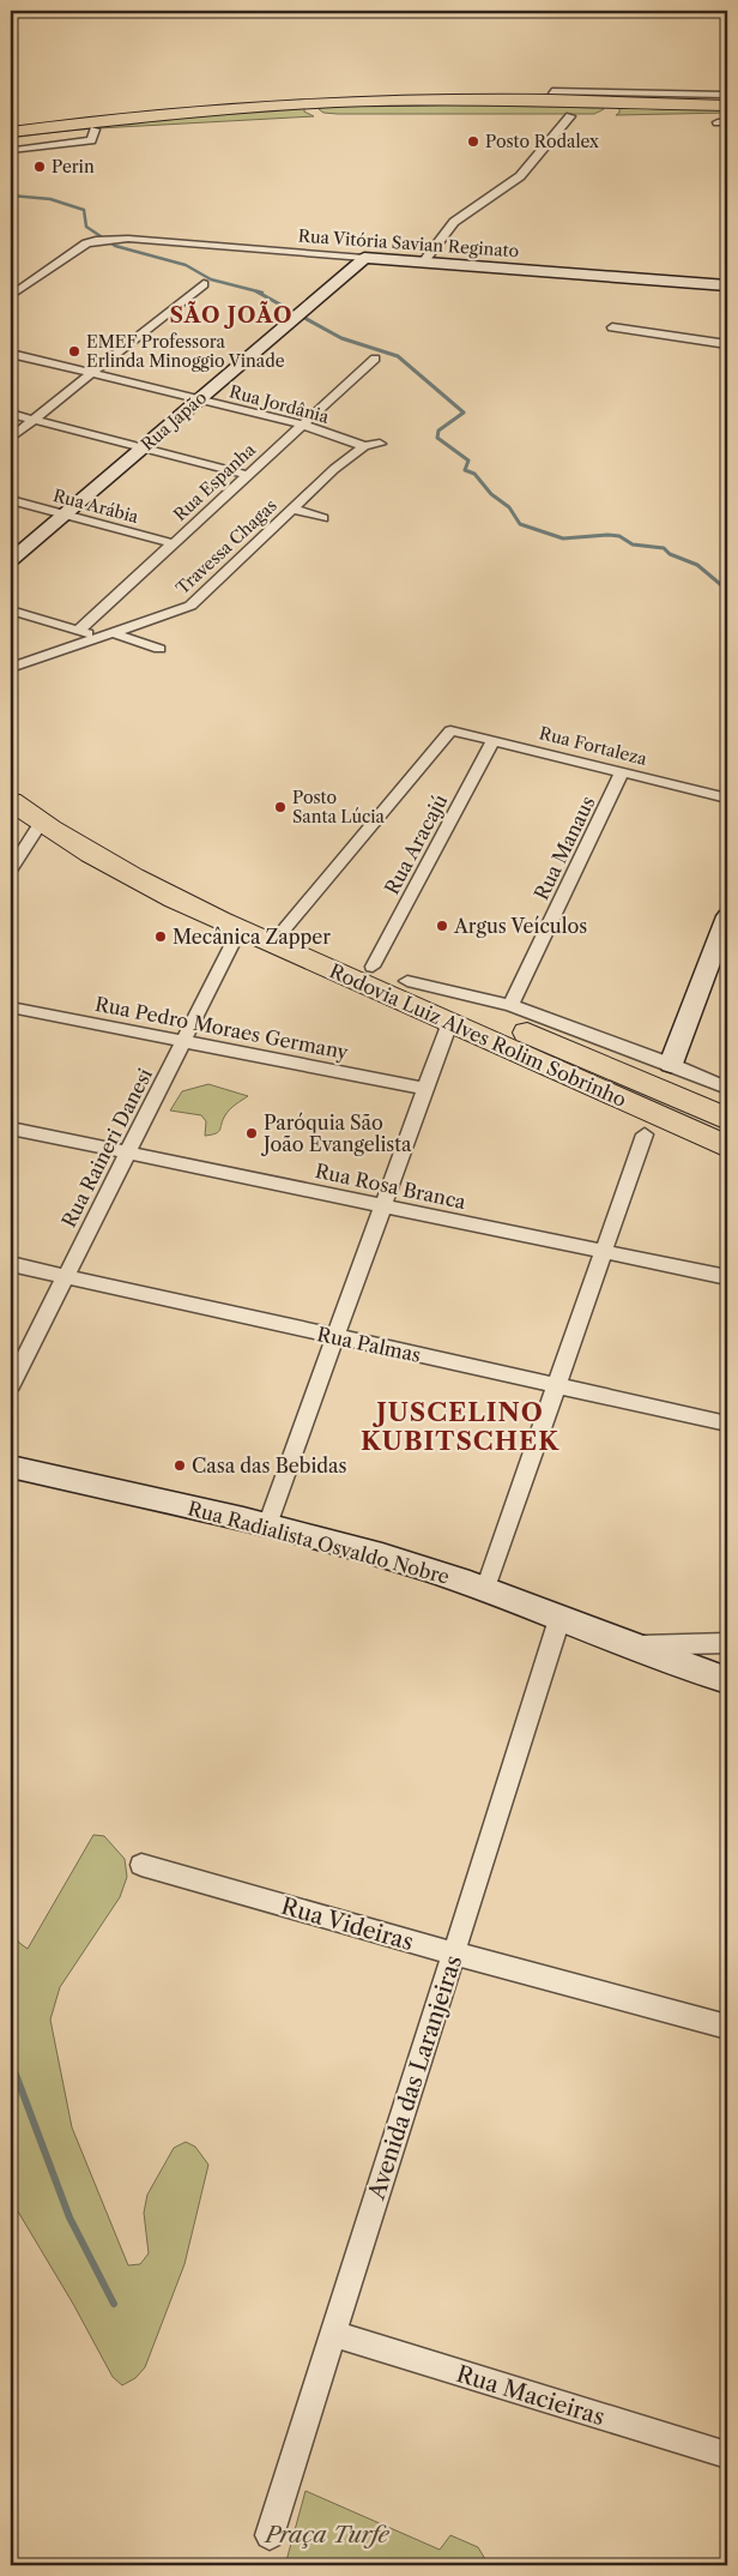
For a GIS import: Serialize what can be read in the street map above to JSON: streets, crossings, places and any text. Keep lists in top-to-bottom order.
{
  "streets": {
    "highway": ["Rodovia Luiz Alves Rolim Sobrinho"],
    "street": [
      "Rua Vitória Savian Reginato",
      "Rua Jordânia",
      "Rua Japão",
      "Rua Espanha",
      "Rua Arábia",
      "Travessa Chagas",
      "Rua Fortaleza",
      "Rua Aracajú",
      "Rua Manaus",
      "Rua Pedro Moraes Germany",
      "Rua Raineri Danesi",
      "Rua Rosa Branca",
      "Rua Palmas",
      "Rua Radialista Osvaldo Nobre",
      "Rua Videiras",
      "Avenida das Laranjeiras",
      "Rua Macieiras"
    ]
  },
  "crossings": [
    ["Rua Vitória Savian Reginato", "Rua Japão"],
    ["Rua Jordânia", "Rua Japão"],
    ["Rua Jordânia", "Rua Espanha"],
    ["Rua Jordânia", "Travessa Chagas"],
    ["Rua Japão", "Rua Arábia"],
    ["Rua Espanha", "Rua Arábia"],
    ["Rua Fortaleza", "Rua Aracajú"],
    ["Rua Fortaleza", "Rua Manaus"],
    ["Rua Fortaleza", "Rodovia Luiz Alves Rolim Sobrinho"],
    ["Rua Aracajú", "Rodovia Luiz Alves Rolim Sobrinho"],
    ["Rua Pedro Moraes Germany", "Rua Raineri Danesi"],
    ["Rodovia Luiz Alves Rolim Sobrinho", "Rua Raineri Danesi"],
    ["Rua Raineri Danesi", "Rua Rosa Branca"],
    ["Rua Raineri Danesi", "Rua Palmas"],
    ["Rua Radialista Osvaldo Nobre", "Avenida das Laranjeiras"],
    ["Rua Videiras", "Avenida das Laranjeiras"],
    ["Avenida das Laranjeiras", "Rua Macieiras"]
  ],
  "districts": ["SÃO JOÃO", "JUSCELINO KUBITSCHEK"],
  "parks": ["Praça Turfe"],
  "places": [
    "Posto Rodalex",
    "Perin",
    "EMEF Professora Erlinda Minoggio Vinade",
    "Posto Santa Lúcia",
    "Argus Veículos",
    "Mecânica Zapper",
    "Paróquia São João Evangelista",
    "Casa das Bebidas"
  ]
}
